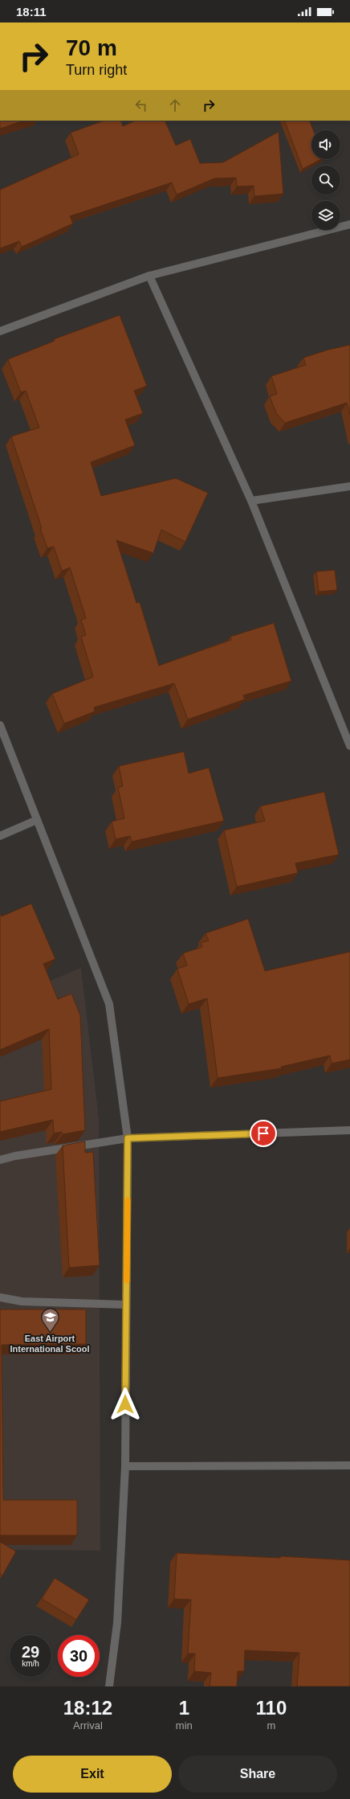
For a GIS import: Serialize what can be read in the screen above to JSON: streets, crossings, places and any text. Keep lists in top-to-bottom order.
{
  "places": {
    "school or university": ["East Airport International Scool"]
  },
  "page": {
    "status": "18:11",
    "turn": ["70 m", "Turn right"],
    "speed": "29 km/h",
    "limit": "30",
    "eta": [
      "18:12",
      "Arrival",
      "1",
      "min",
      "110",
      "m"
    ],
    "buttons": ["Exit", "Share"]
  }
}
